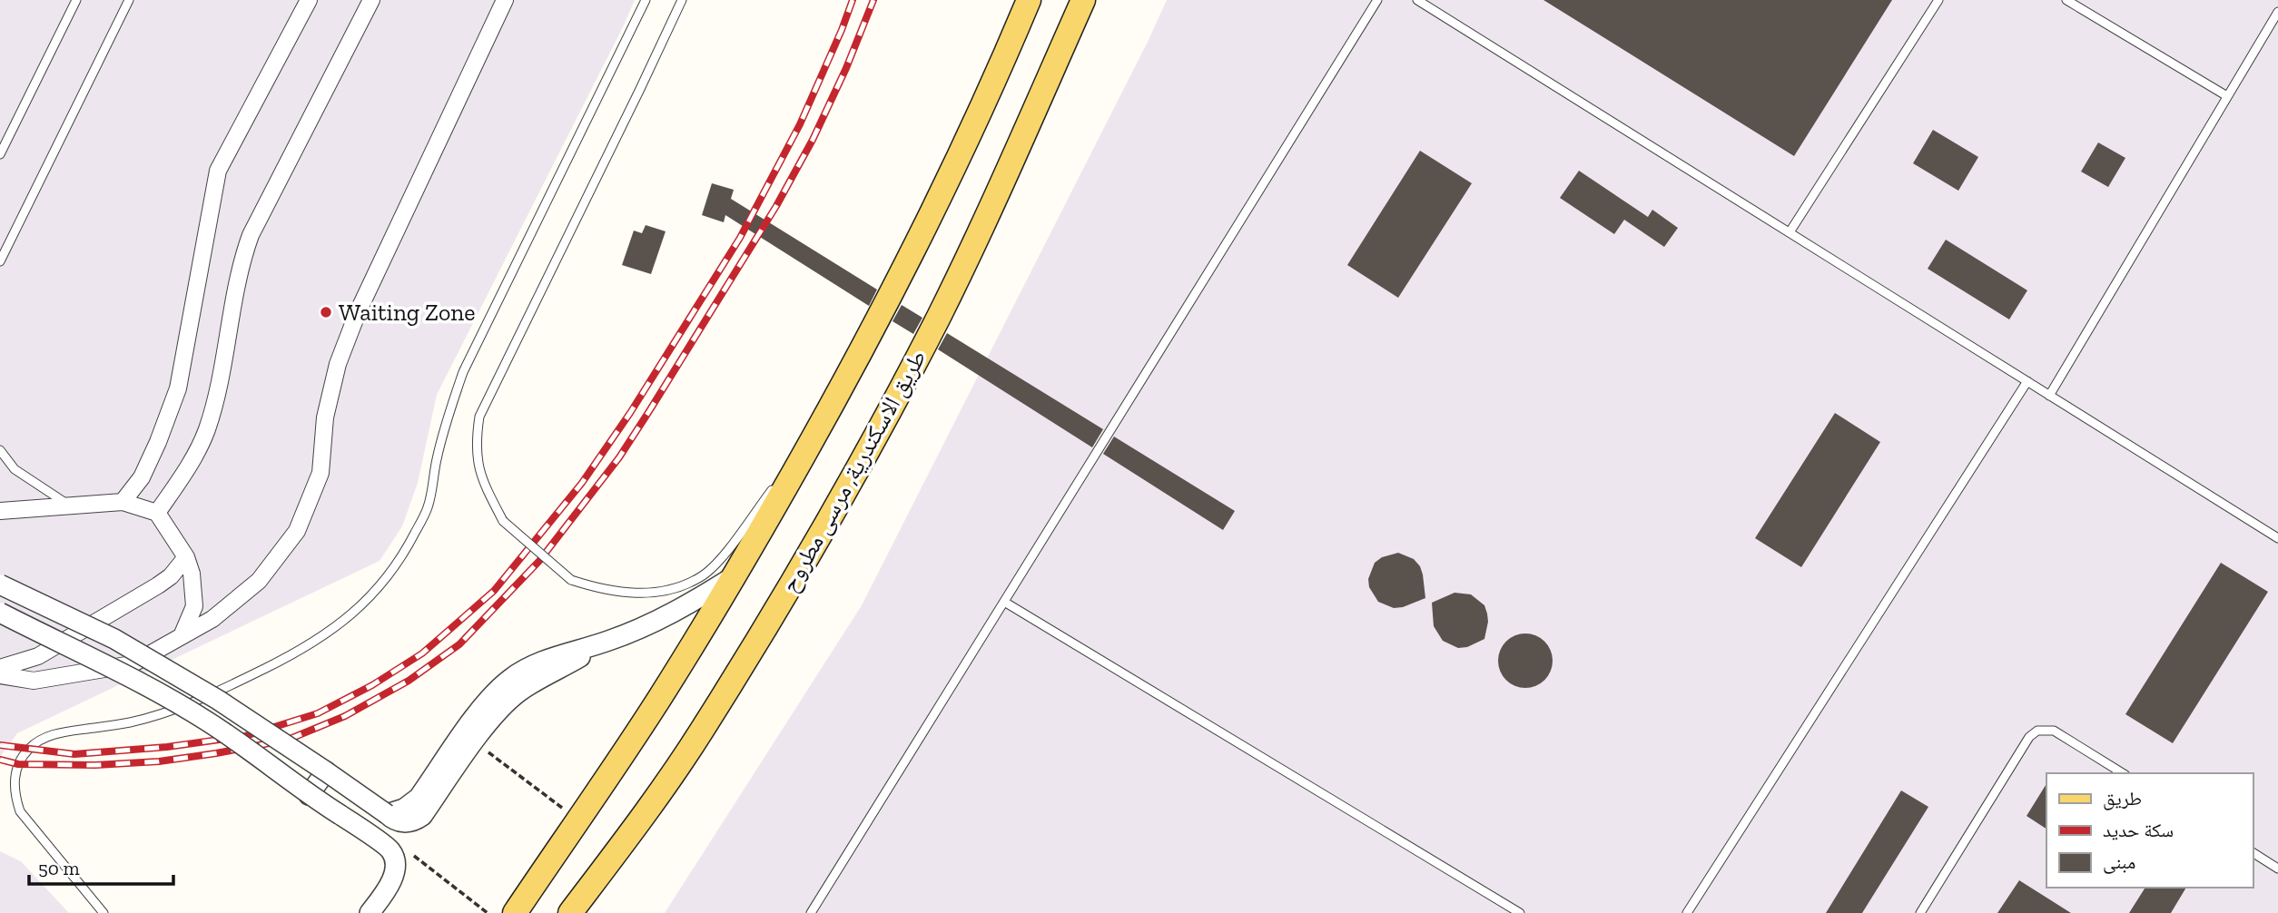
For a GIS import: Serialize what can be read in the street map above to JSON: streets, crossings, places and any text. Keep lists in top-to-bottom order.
{
  "streets": {
    "main road": ["طريق الاسكندرية, مرسى مطروح"]
  },
  "places": ["Waiting Zone"],
  "legend": ["طريق", "سكة حديد", "مبنى"],
  "scale_bar": "50 m"
}
